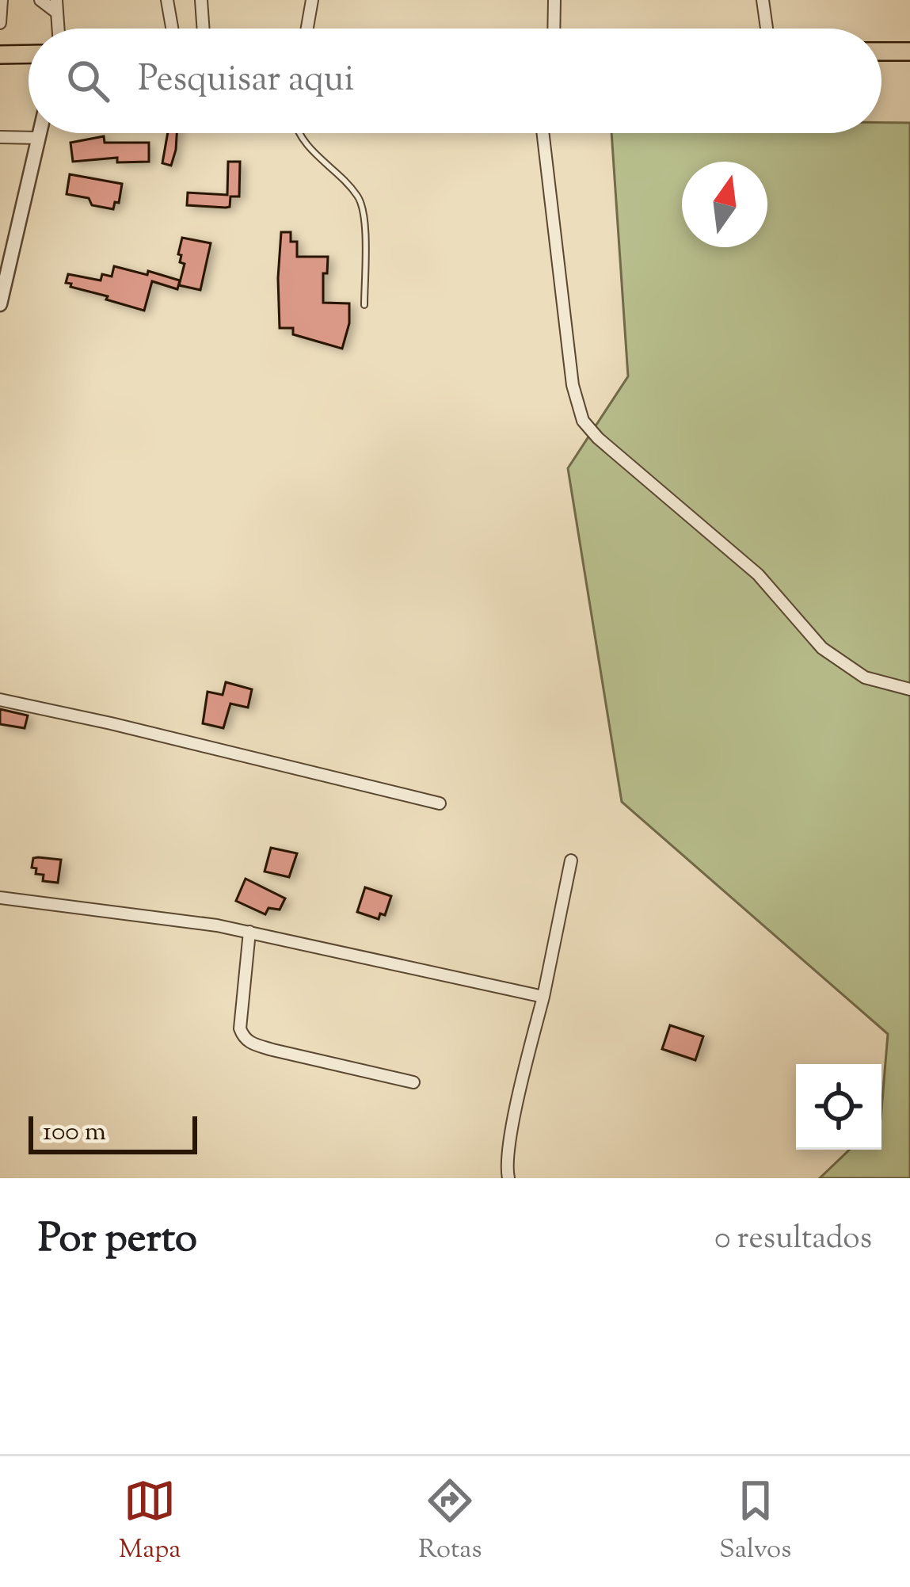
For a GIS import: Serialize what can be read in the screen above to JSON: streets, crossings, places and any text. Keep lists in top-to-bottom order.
{
  "scale_bar": "100 m",
  "north": "top",
  "page": {
    "search": "Pesquisar aqui",
    "scale": "100 m",
    "heading": ["Por perto", "0 resultados"],
    "nav": ["Mapa", "Rotas", "Salvos"]
  }
}
